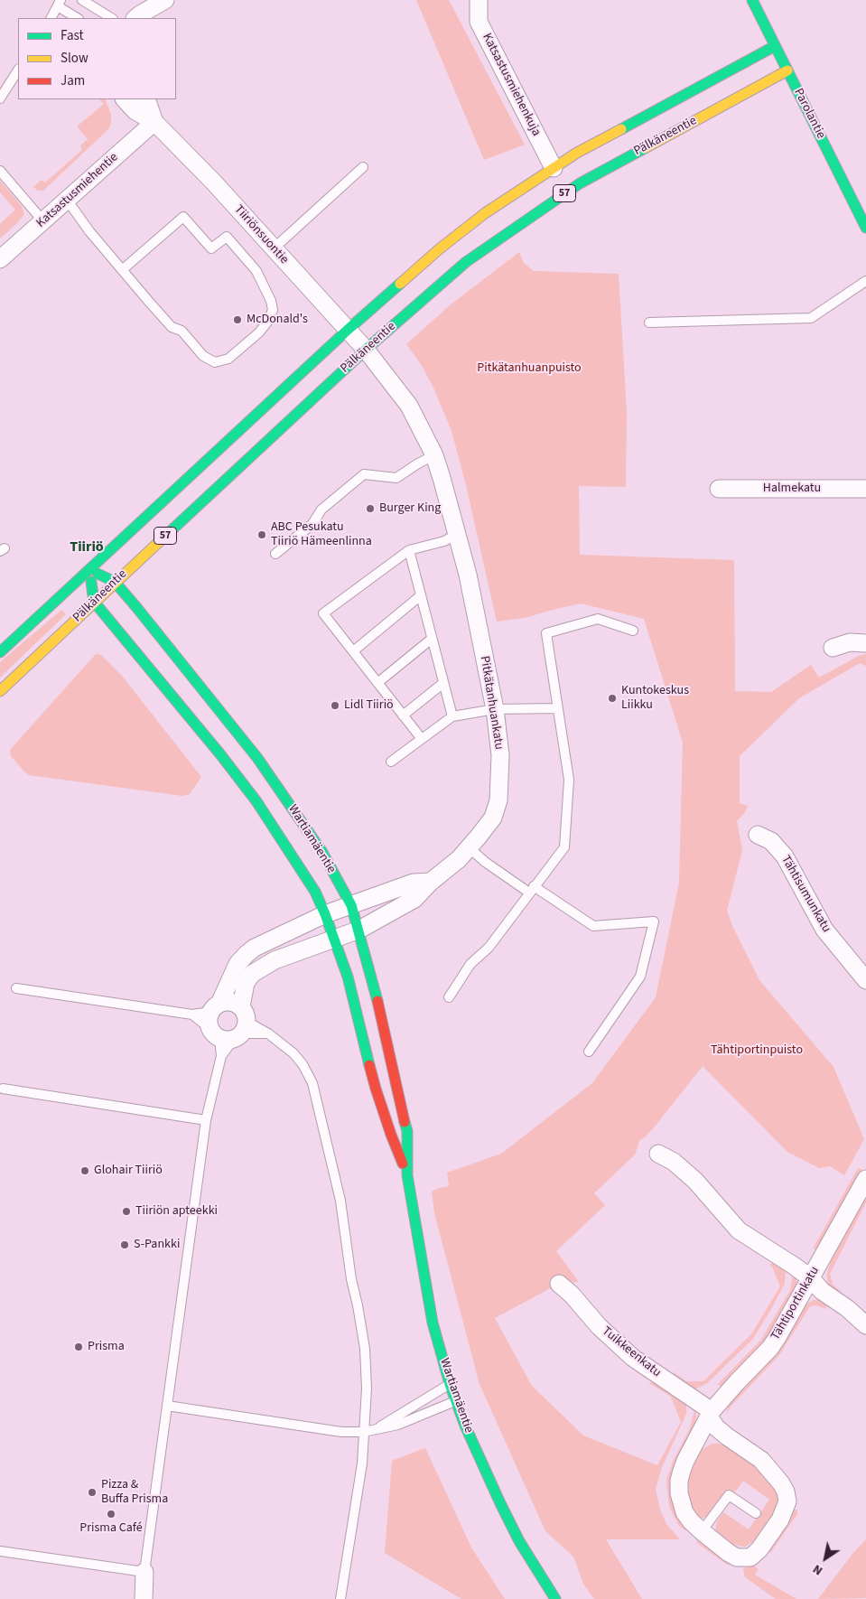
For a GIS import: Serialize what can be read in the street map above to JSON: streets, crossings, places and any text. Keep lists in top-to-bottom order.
{
  "streets": {
    "main road": [
      "Parolantie",
      "Pälkäneentie",
      "57",
      "Wartiamäentie"
    ],
    "street": [
      "Katsastusmiehenkuja",
      "Katsastusmiehentie",
      "Tiiriönsuontie",
      "Halmekatu",
      "Pitkätanhuankatu",
      "Tähtisumunkatu",
      "Tähtiportinkatu",
      "Tuikkeenkatu"
    ]
  },
  "crossings": [
    ["Katsastusmiehenkuja", "57"],
    ["Parolantie", "Pälkäneentie"],
    ["Parolantie", "57"],
    ["Pälkäneentie", "Tiiriönsuontie"],
    ["Pälkäneentie", "Pitkätanhuankatu"],
    ["Pälkäneentie", "Wartiamäentie"],
    ["Katsastusmiehentie", "Tiiriönsuontie"],
    ["57", "Tiiriönsuontie"],
    ["57", "Wartiamäentie"],
    ["Tiiriönsuontie", "Pitkätanhuankatu"],
    ["Pitkätanhuankatu", "Wartiamäentie"],
    ["Tähtiportinkatu", "Tuikkeenkatu"]
  ],
  "districts": ["Tiiriö"],
  "parks": ["Pitkätanhuanpuisto", "Tähtiportinpuisto"],
  "places": [
    "McDonald's",
    "Burger King",
    "ABC Pesukatu Tiiriö Hämeenlinna",
    "Kuntokeskus Liikku",
    "Lidl Tiiriö",
    "Glohair Tiiriö",
    "Tiiriön apteekki",
    "S-Pankki",
    "Prisma",
    "Pizza & Buffa Prisma",
    "Prisma Café"
  ],
  "legend": ["Fast", "Slow", "Jam"],
  "north": "bottom left"
}
